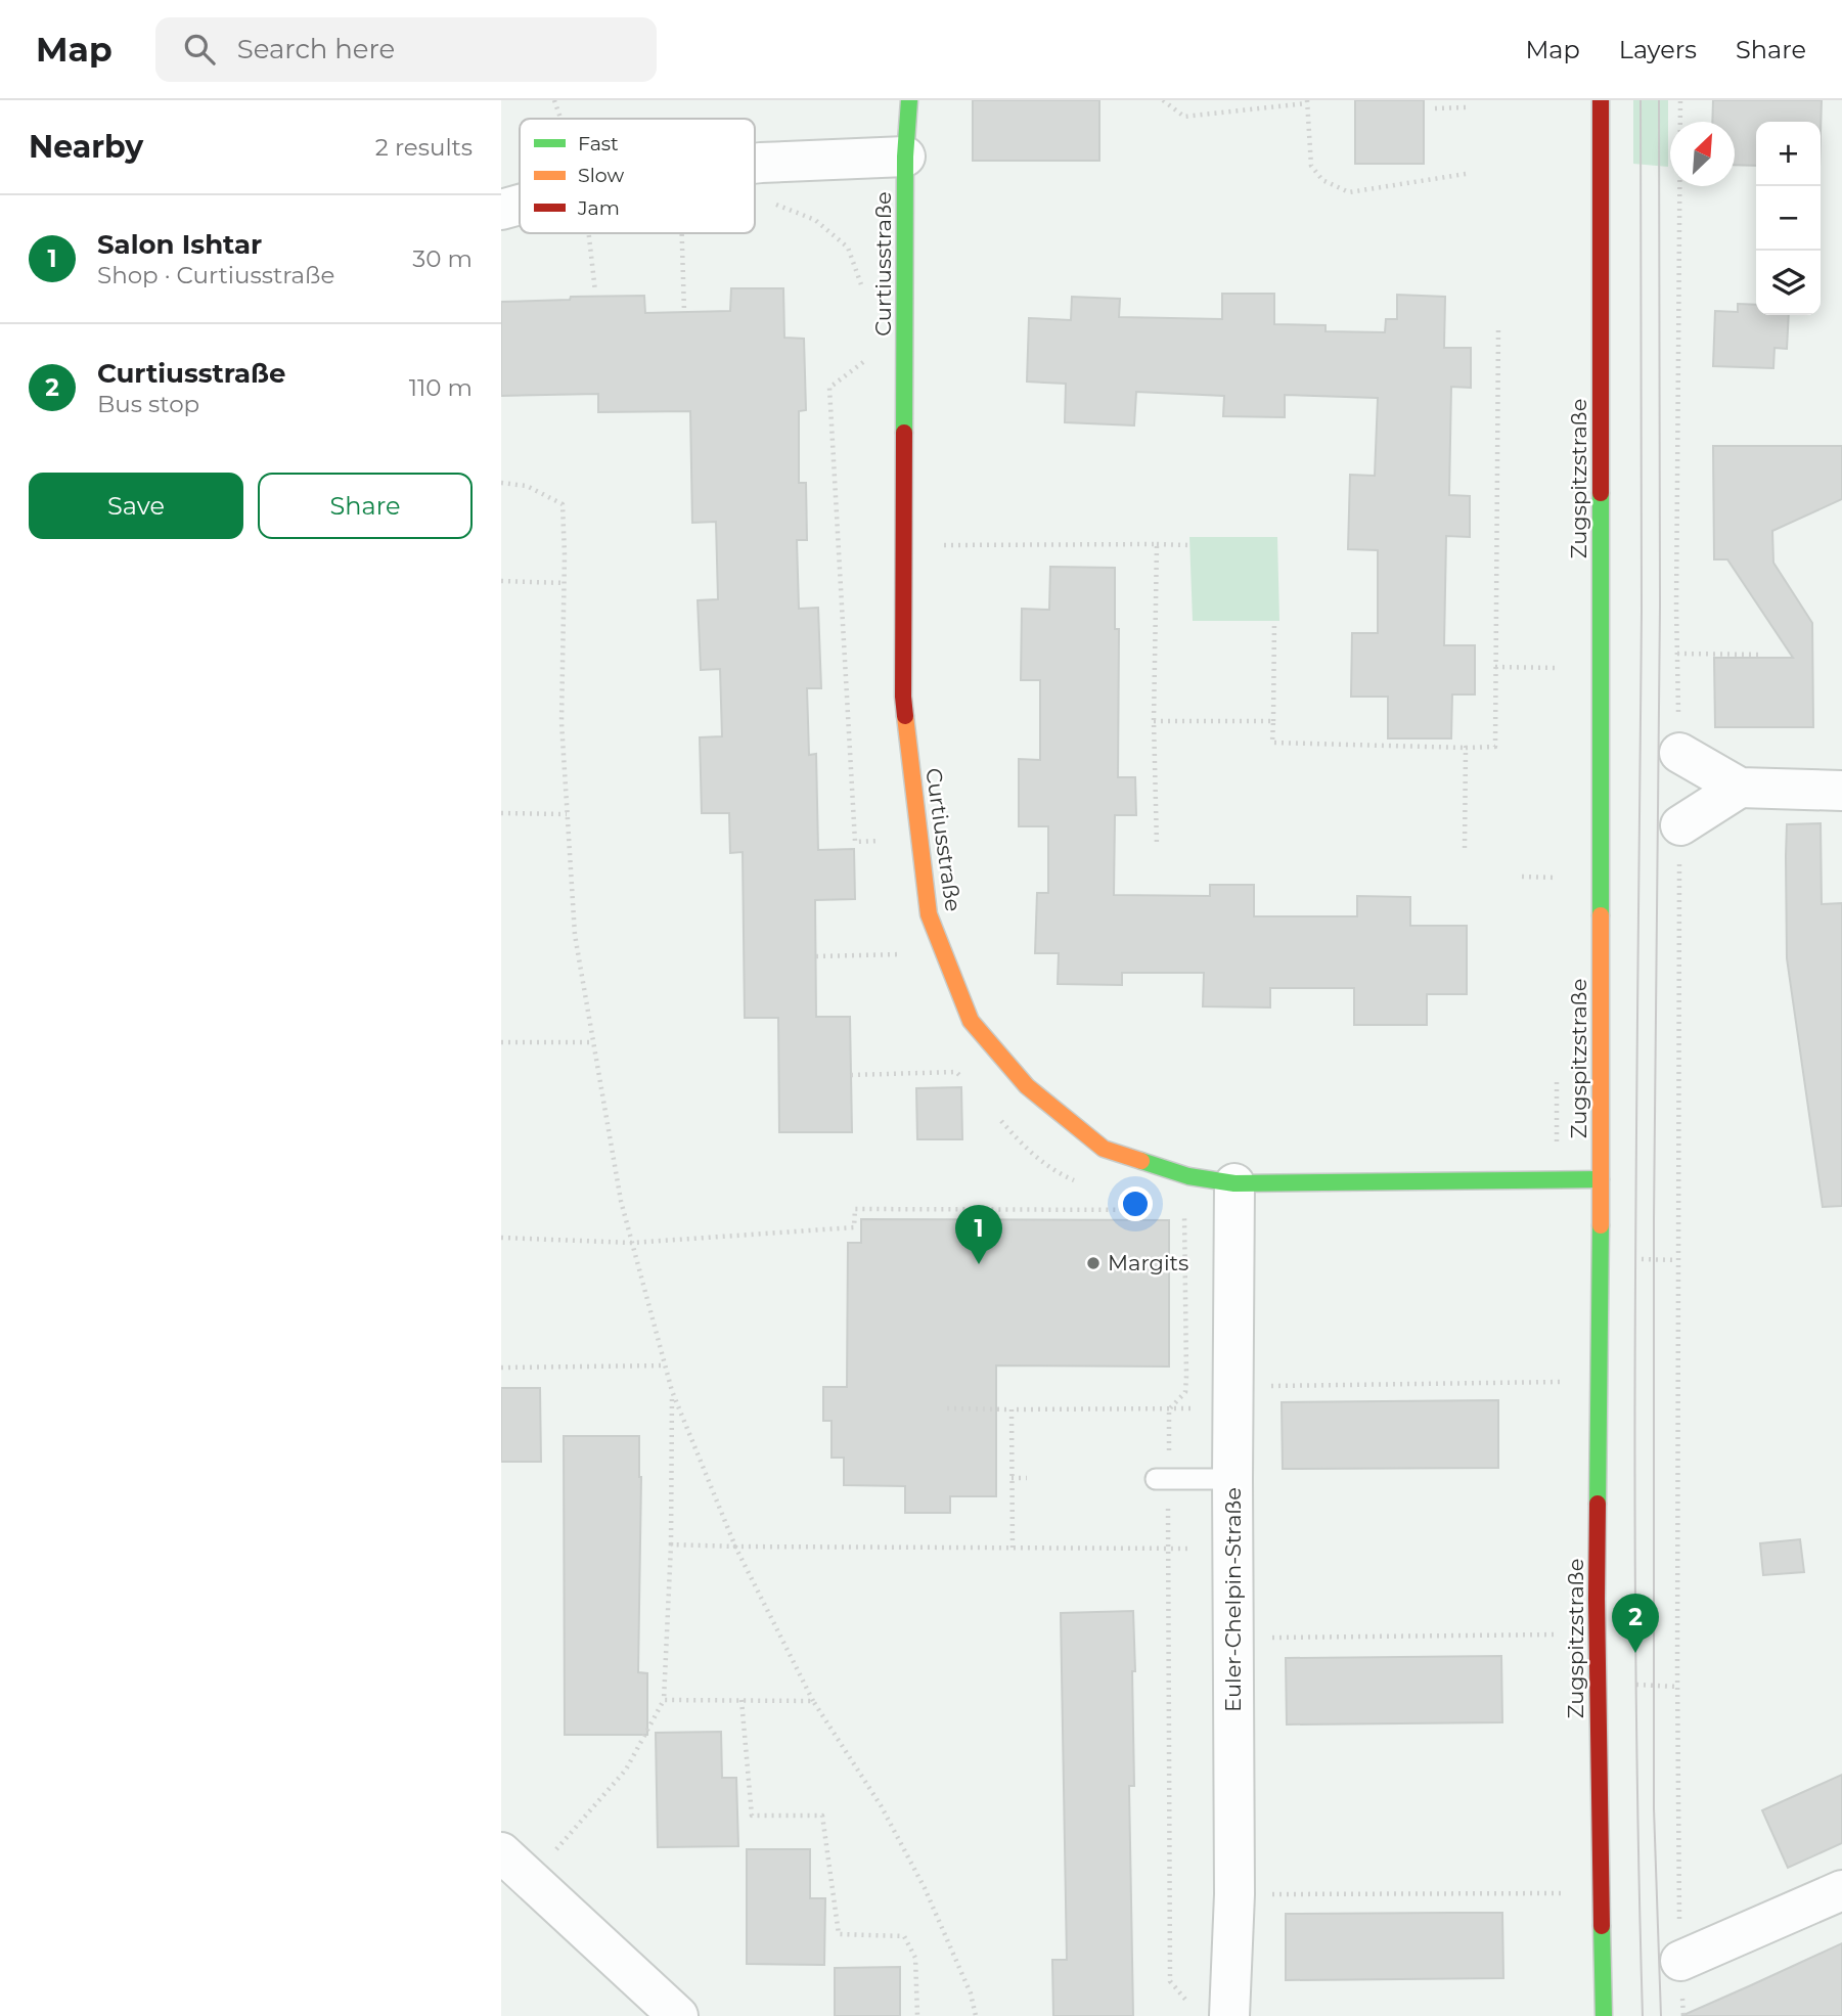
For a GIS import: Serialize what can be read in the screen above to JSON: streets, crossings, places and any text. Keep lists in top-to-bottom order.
{
  "streets": {
    "street": ["Curtiusstraße", "Zugspitzstraße", "Euler-Chelpin-Straße"]
  },
  "crossings": [
    ["Curtiusstraße", "Zugspitzstraße"],
    ["Curtiusstraße", "Euler-Chelpin-Straße"]
  ],
  "places": ["Margits"],
  "legend": ["Fast", "Slow", "Jam"],
  "north": "top right",
  "page": {
    "header": "Map",
    "search": "Search here",
    "nav": ["Map", "Layers", "Share"],
    "heading": ["Nearby", "2 results"],
    "map_buttons": ["+", "−"],
    "list": [
      {
        "mark": "1",
        "name": "Salon Ishtar",
        "note": "Shop · Curtiusstraße",
        "value": "30 m"
      },
      {
        "mark": "2",
        "name": "Curtiusstraße",
        "note": "Bus stop",
        "value": "110 m"
      }
    ],
    "buttons": ["Save", "Share"],
    "pins": ["1", "2"]
  }
}
